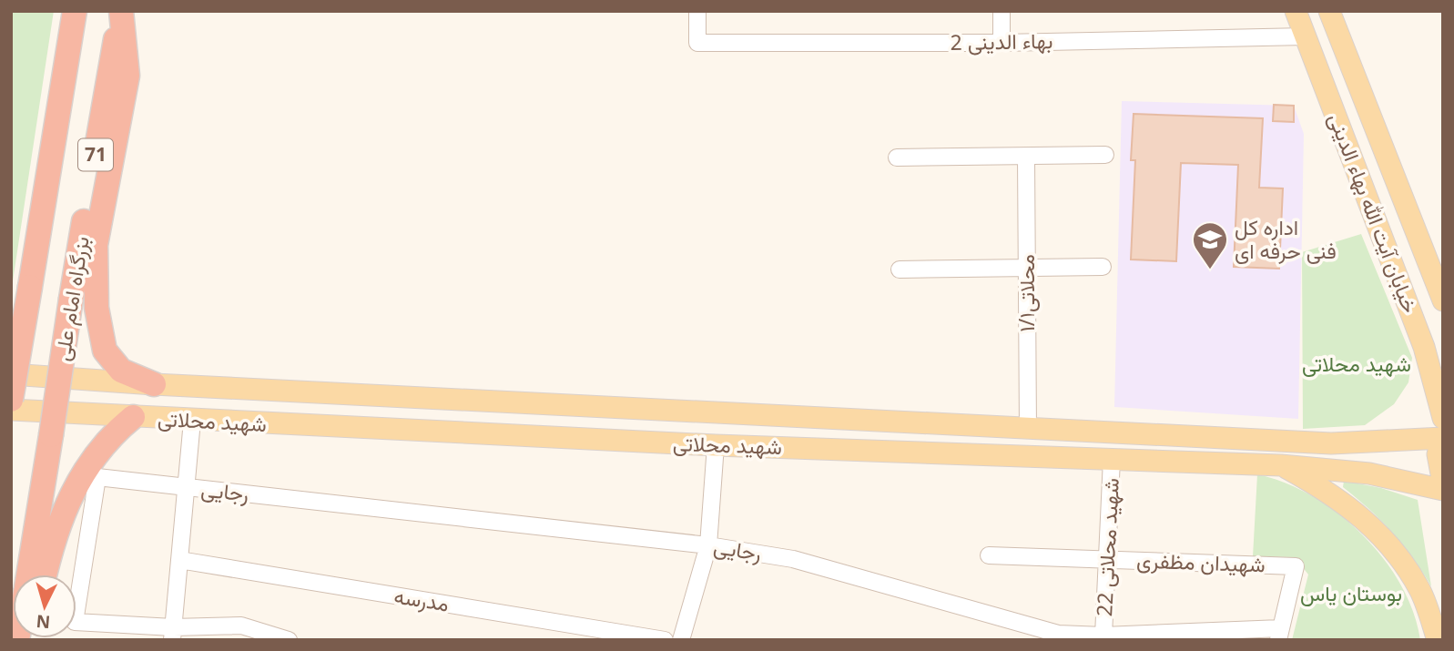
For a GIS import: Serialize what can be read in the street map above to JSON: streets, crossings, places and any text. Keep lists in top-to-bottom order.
{
  "streets": {
    "highway": ["71", "بزرگراه امام علی"],
    "main road": ["خیابان آیت الله بهاء الدینی", "شهید محلاتی"],
    "street": [
      "بهاء الدینی 2",
      "محلاتی۱/۱",
      "رجایی",
      "شهید محلاتی 22",
      "شهیدان مظفری",
      "مدرسه"
    ]
  },
  "crossings": [
    ["بهاء الدینی 2", "خیابان آیت الله بهاء الدینی"],
    ["محلاتی۱/۱", "شهید محلاتی"],
    ["شهید محلاتی", "شهید محلاتی 22"],
    ["رجایی", "شهید محلاتی 22"],
    ["رجایی", "شهیدان مظفری"],
    ["شهید محلاتی 22", "شهیدان مظفری"]
  ],
  "parks": ["شهید محلاتی", "بوستان یاس"],
  "places": {
    "school or university": ["اداره کل فنی حرفه ای"]
  },
  "north": "bottom"
}
